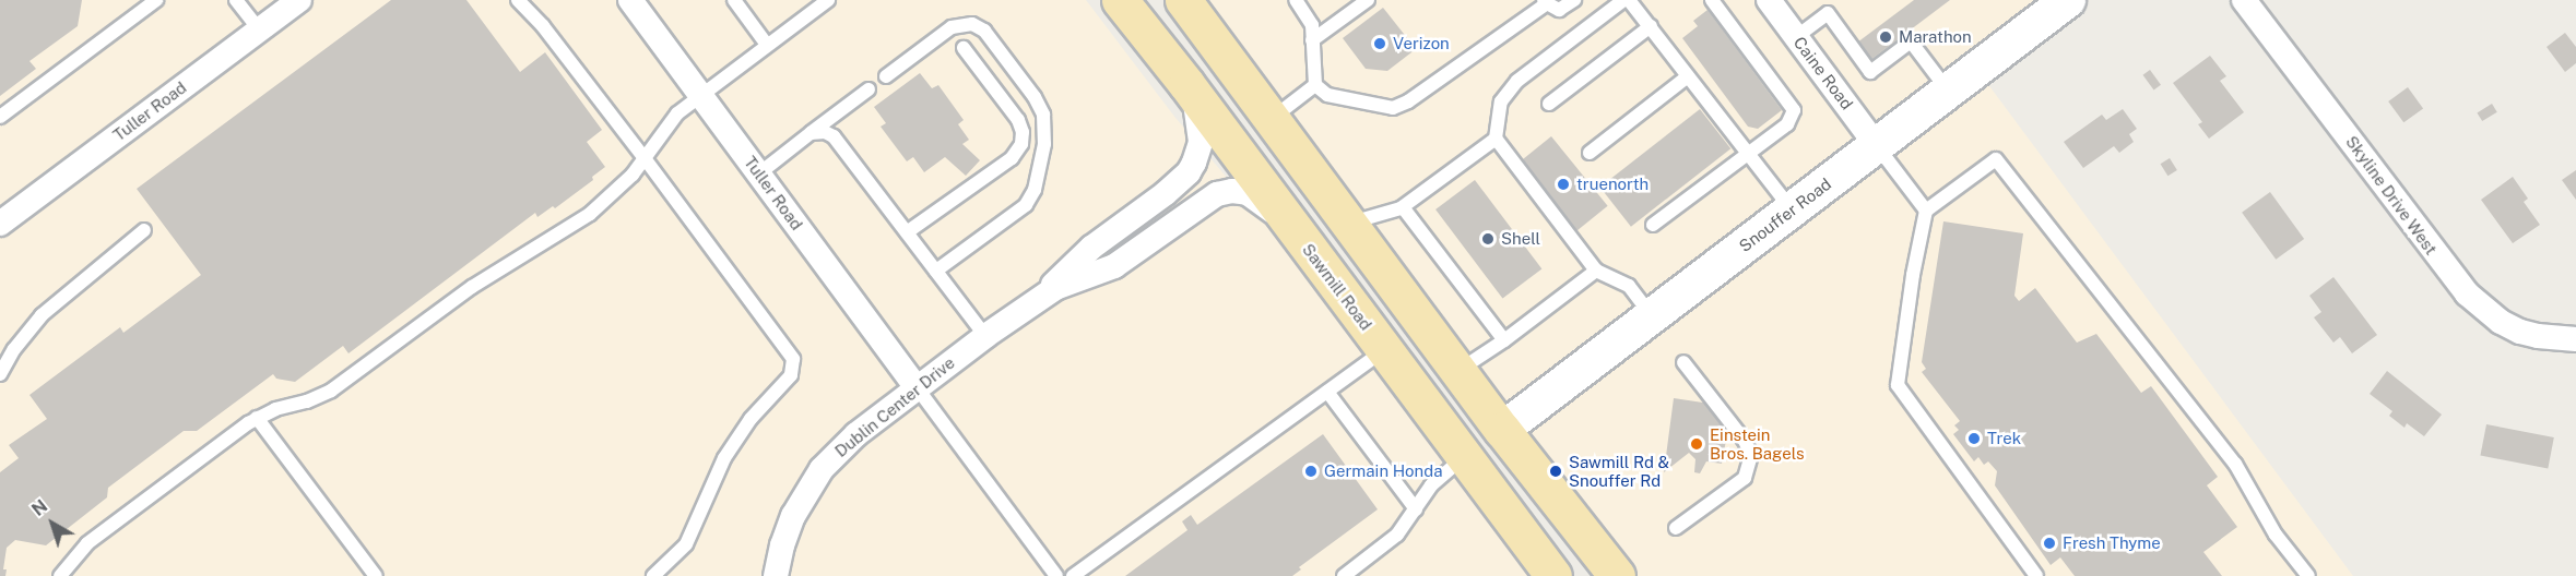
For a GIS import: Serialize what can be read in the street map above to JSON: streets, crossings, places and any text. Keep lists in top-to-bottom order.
{
  "streets": {
    "main road": ["Snouffer Road", "Sawmill Road"],
    "street": [
      "Caine Road",
      "Tuller Road",
      "Skyline Drive West",
      "Dublin Center Drive"
    ]
  },
  "crossings": [
    ["Caine Road", "Snouffer Road"],
    ["Tuller Road", "Dublin Center Drive"],
    ["Sawmill Road", "Dublin Center Drive"]
  ],
  "places": [
    "Marathon",
    "Verizon",
    "truenorth",
    "Shell",
    "Trek",
    "Einstein Bros. Bagels",
    "Germain Honda",
    "Sawmill Rd & Snouffer Rd",
    "Fresh Thyme"
  ],
  "north": "top left"
}
